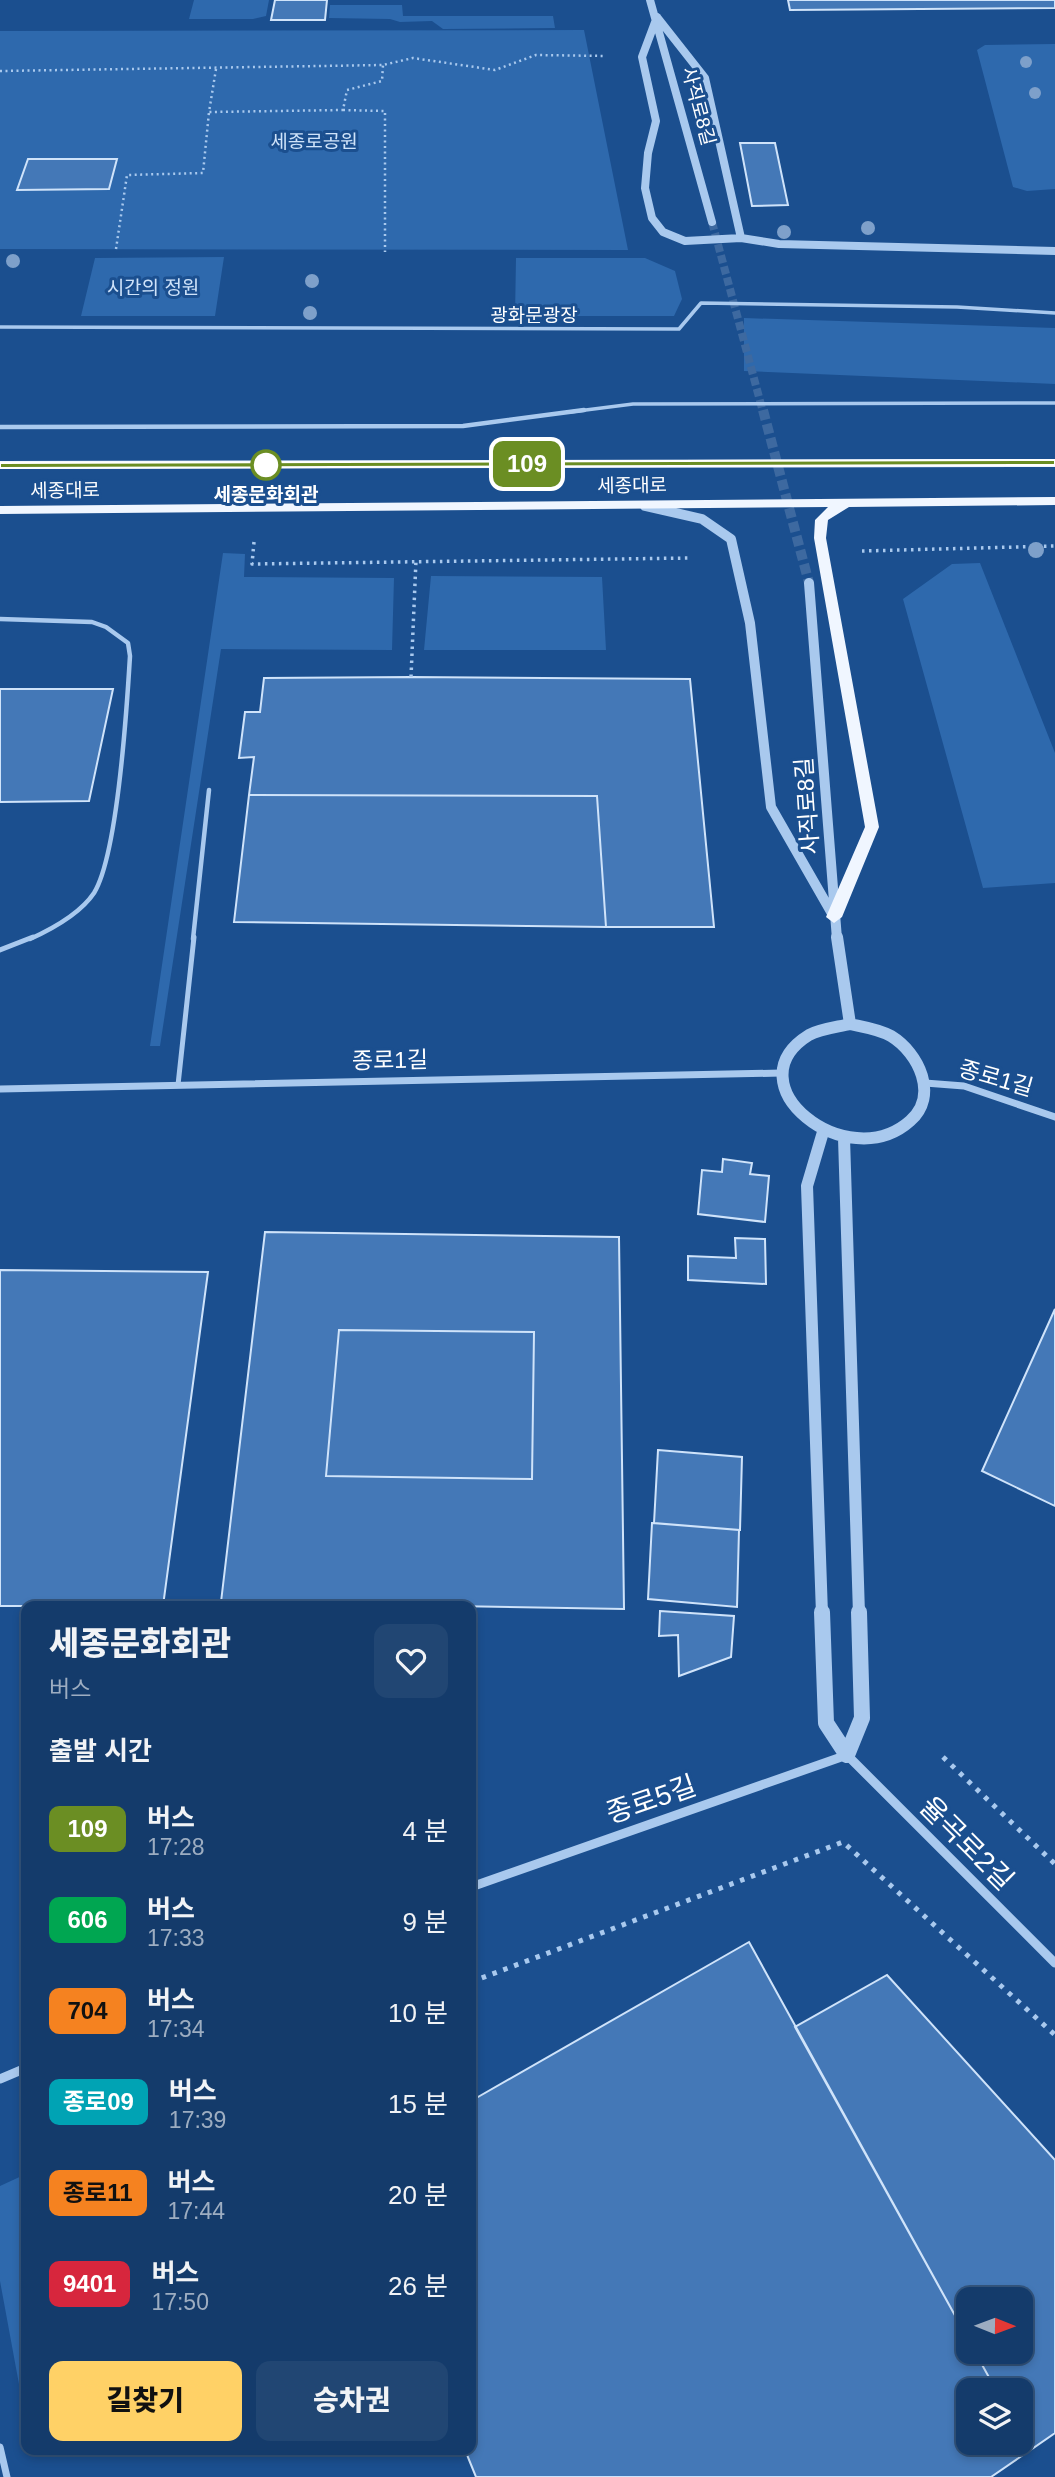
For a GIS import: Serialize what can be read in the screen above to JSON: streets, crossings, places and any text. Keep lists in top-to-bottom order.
{
  "streets": {
    "main road": ["세종대로"],
    "street": [
      "사직로8길",
      "광화문광장",
      "종로1길",
      "종로5길",
      "율곡로2길"
    ]
  },
  "crossings": [
    ["사직로8길", "종로1길"],
    ["종로5길", "율곡로2길"]
  ],
  "parks": ["세종로공원", "시간의 정원"],
  "places": ["세종문화회관"],
  "lines": ["bus line 109"],
  "north": "right",
  "page": {
    "on_map": "109",
    "heading": [
      ["세종문화회관", "버스"],
      "출발 시간"
    ],
    "list": [
      {
        "mark": "109",
        "name": "버스",
        "note": "17:28",
        "value": "4 분"
      },
      {
        "mark": "606",
        "name": "버스",
        "note": "17:33",
        "value": "9 분"
      },
      {
        "mark": "704",
        "name": "버스",
        "note": "17:34",
        "value": "10 분"
      },
      {
        "mark": "종로09",
        "name": "버스",
        "note": "17:39",
        "value": "15 분"
      },
      {
        "mark": "종로11",
        "name": "버스",
        "note": "17:44",
        "value": "20 분"
      },
      {
        "mark": "9401",
        "name": "버스",
        "note": "17:50",
        "value": "26 분"
      }
    ],
    "buttons": ["길찾기", "승차권"]
  }
}
